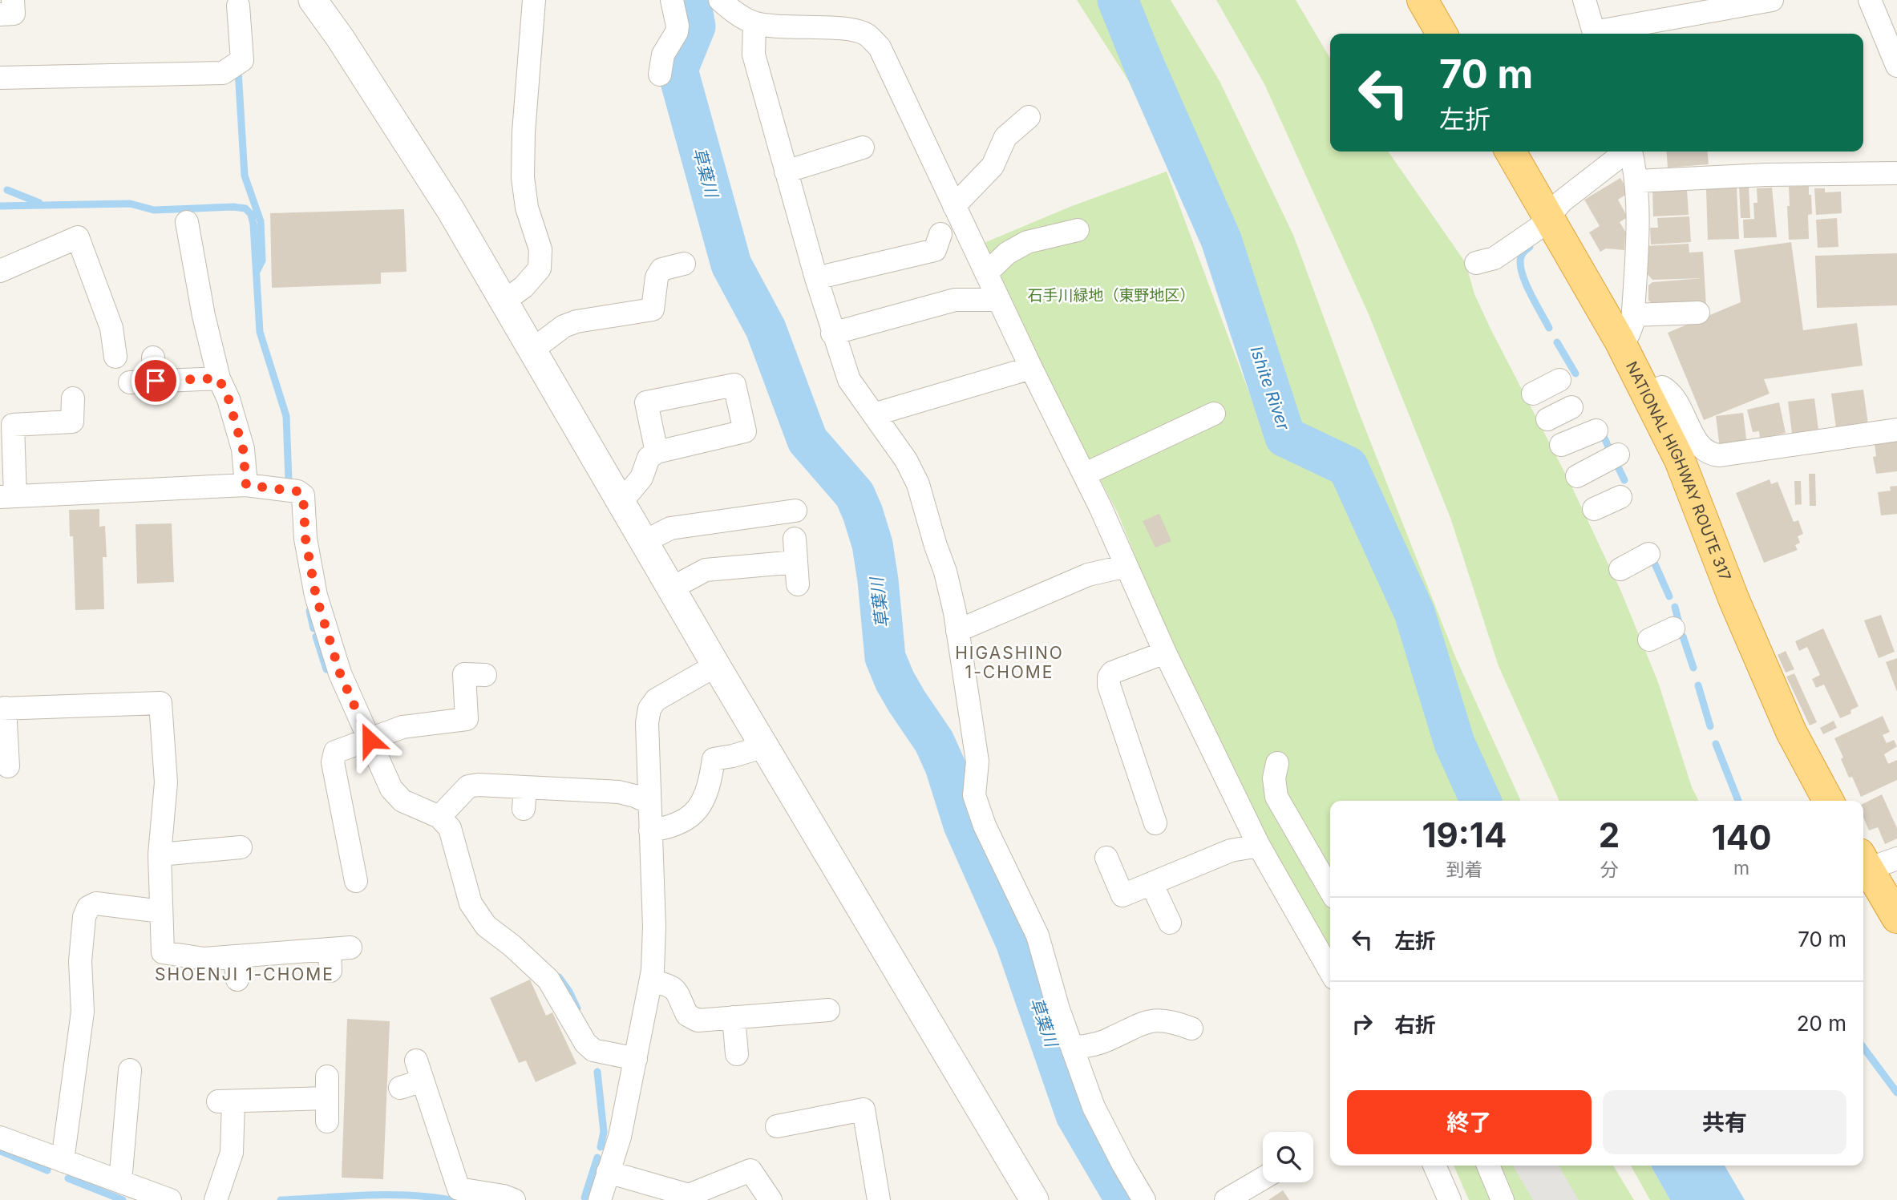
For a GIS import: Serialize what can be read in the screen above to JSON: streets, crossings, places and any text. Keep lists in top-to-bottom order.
{
  "streets": {
    "highway": ["NATIONAL HIGHWAY ROUTE 317"]
  },
  "districts": ["HIGASHINO 1-CHOME", "SHOENJI 1-CHOME"],
  "water": ["草葉川", "Ishite River"],
  "parks": ["石手川緑地（東野地区）"],
  "page": {
    "turn": ["70 m", "左折"],
    "eta": [
      "19:14",
      "到着",
      "2",
      "分",
      "140",
      "m"
    ],
    "list": [
      {
        "name": "左折",
        "value": "70 m"
      },
      {
        "name": "右折",
        "value": "20 m"
      }
    ],
    "buttons": ["終了", "共有"]
  }
}
